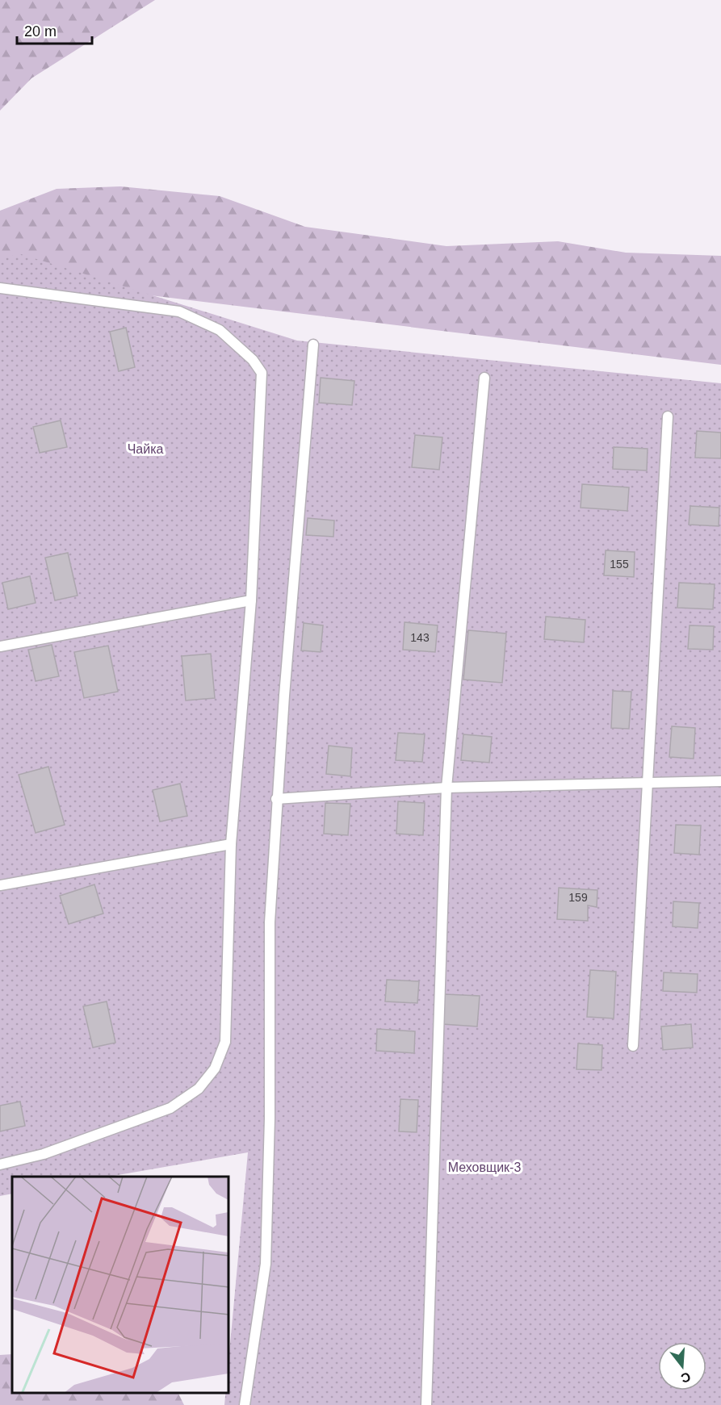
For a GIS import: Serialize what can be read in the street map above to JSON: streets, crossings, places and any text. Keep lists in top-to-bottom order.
{
  "parks": ["Чайка", "Меховщик-3"],
  "house_numbers": ["155", "143", "159"],
  "scale_bar": "20 m",
  "north": "bottom"
}
